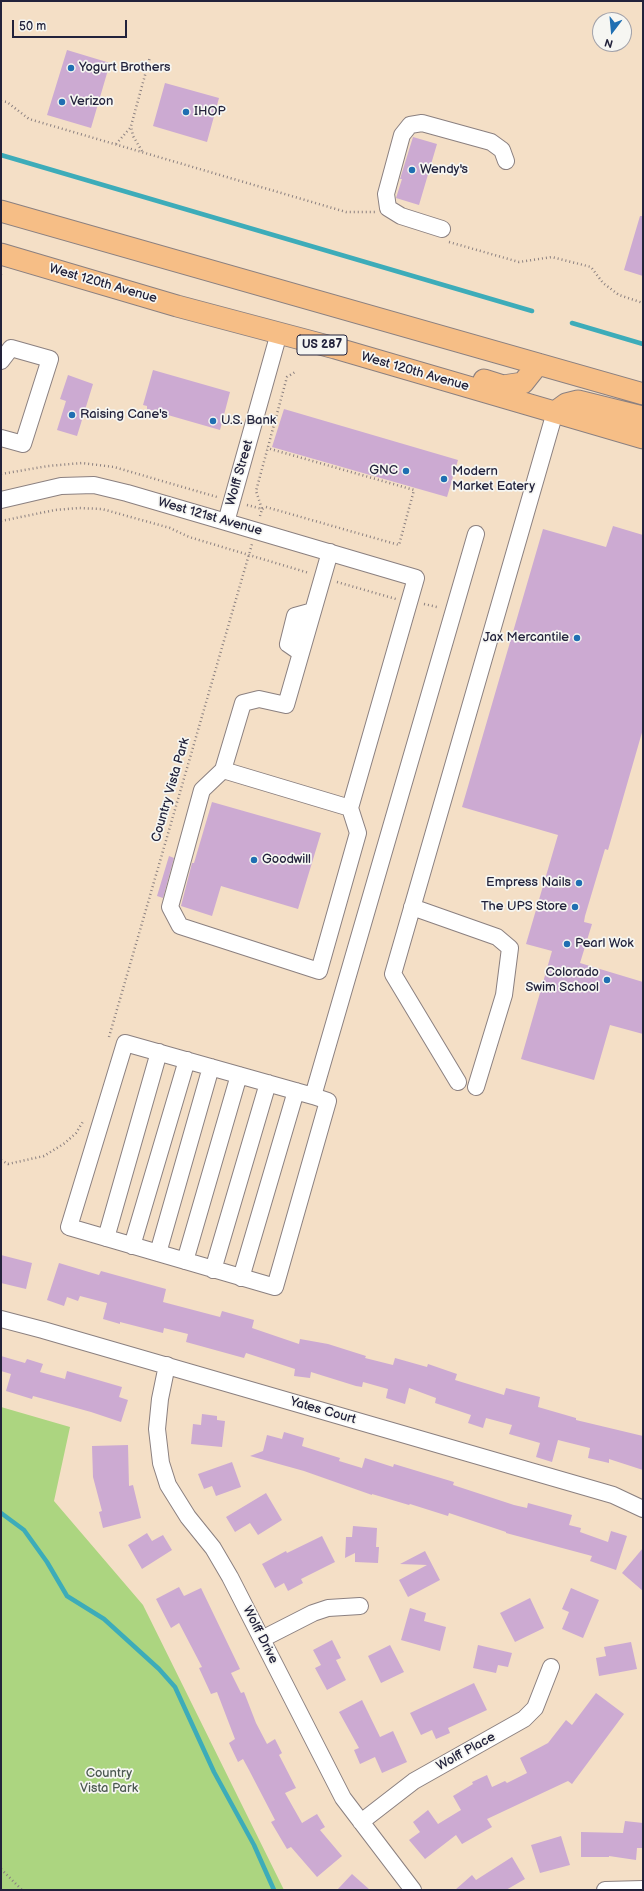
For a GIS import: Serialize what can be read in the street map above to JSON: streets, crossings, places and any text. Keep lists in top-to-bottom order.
{
  "streets": {
    "main road": ["West 120th Avenue", "US 287"],
    "street": [
      "Wolff Street",
      "West 121st Avenue",
      "Yates Court",
      "Wolff Drive",
      "Wolff Place"
    ],
    "path": ["Country Vista Park"]
  },
  "crossings": [
    ["West 120th Avenue", "Wolff Street"],
    ["Wolff Street", "West 121st Avenue"],
    ["West 121st Avenue", "Country Vista Park"],
    ["Yates Court", "Wolff Drive"],
    ["Wolff Drive", "Wolff Place"]
  ],
  "parks": ["Country Vista Park"],
  "places": [
    "Yogurt Brothers",
    "Verizon",
    "IHOP",
    "Wendy's",
    "Raising Cane's",
    "U.S. Bank",
    "GNC",
    "Modern Market Eatery",
    "Jax Mercantile",
    "Goodwill",
    "Empress Nails",
    "The UPS Store",
    "Pearl Wok",
    "Colorado Swim School"
  ],
  "scale_bar": "50 m",
  "north": "bottom"
}
